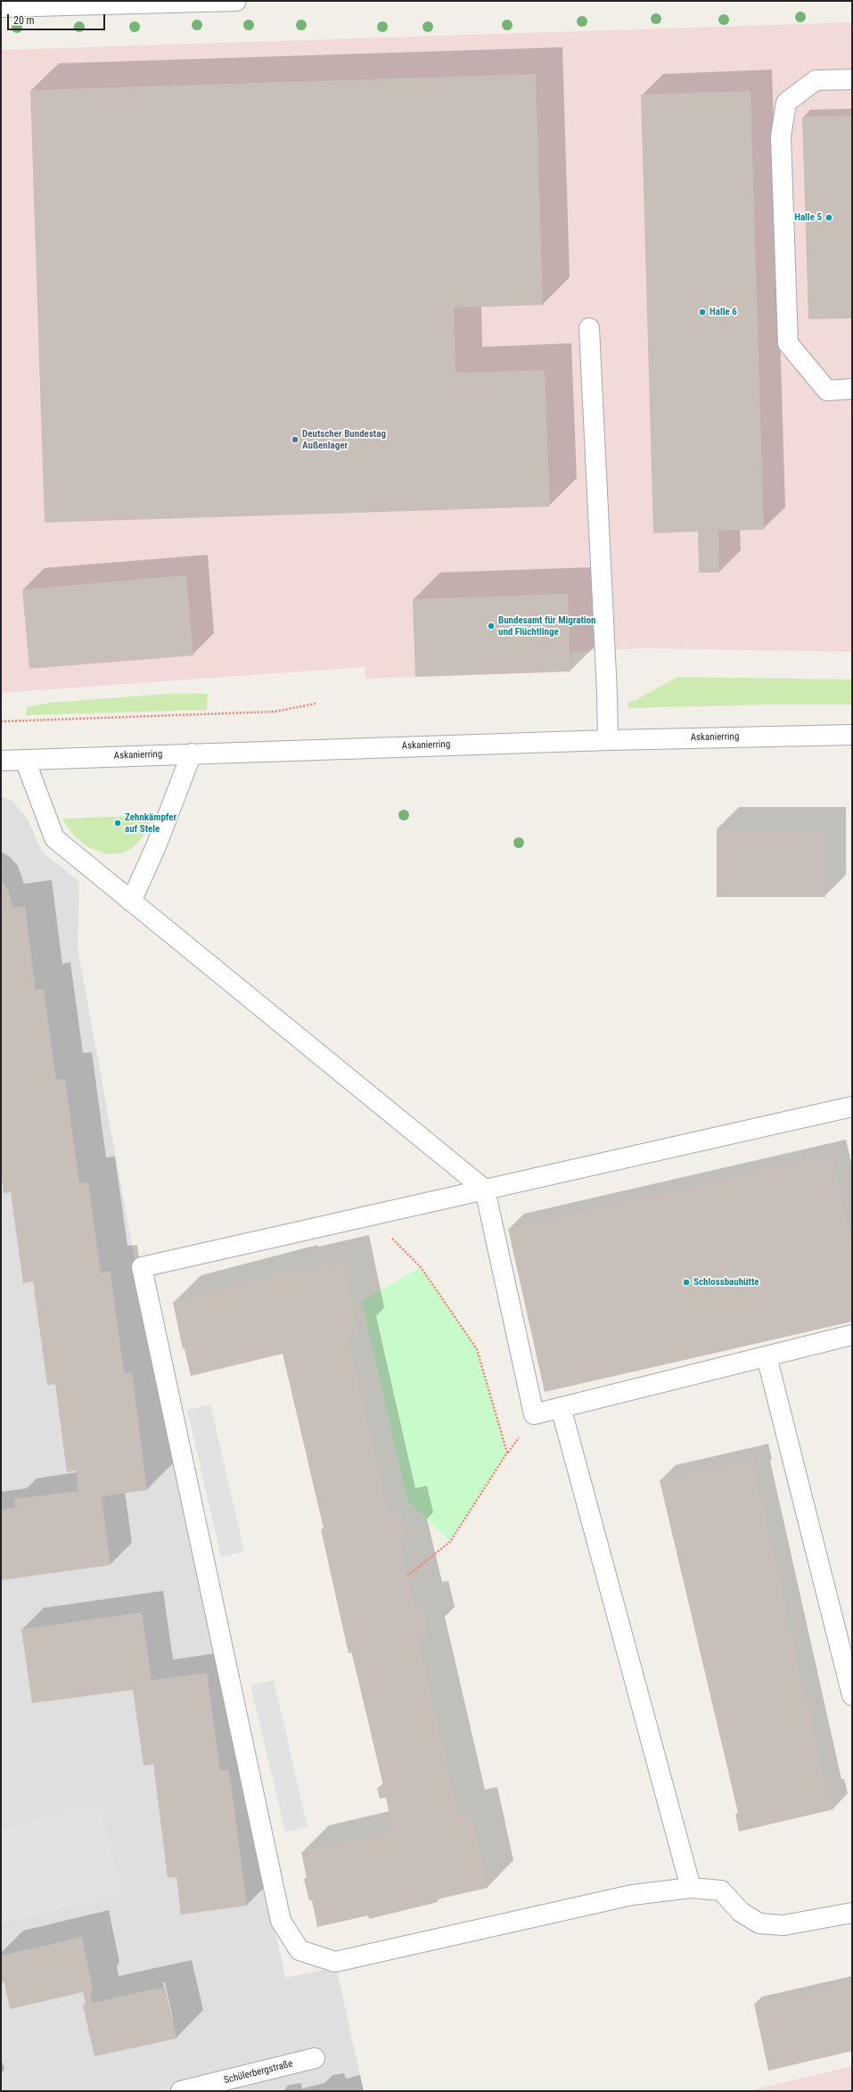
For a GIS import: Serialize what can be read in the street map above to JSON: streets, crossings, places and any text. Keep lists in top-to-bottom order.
{
  "streets": {
    "street": ["Askanierring", "Schülerbergstraße"]
  },
  "places": [
    "Halle 5",
    "Halle 6",
    "Deutscher Bundestag Außenlager",
    "Bundesamt für Migration und Flüchtlinge",
    "Zehnkämpfer auf Stele",
    "Schlossbauhütte"
  ],
  "scale_bar": "20 m"
}
